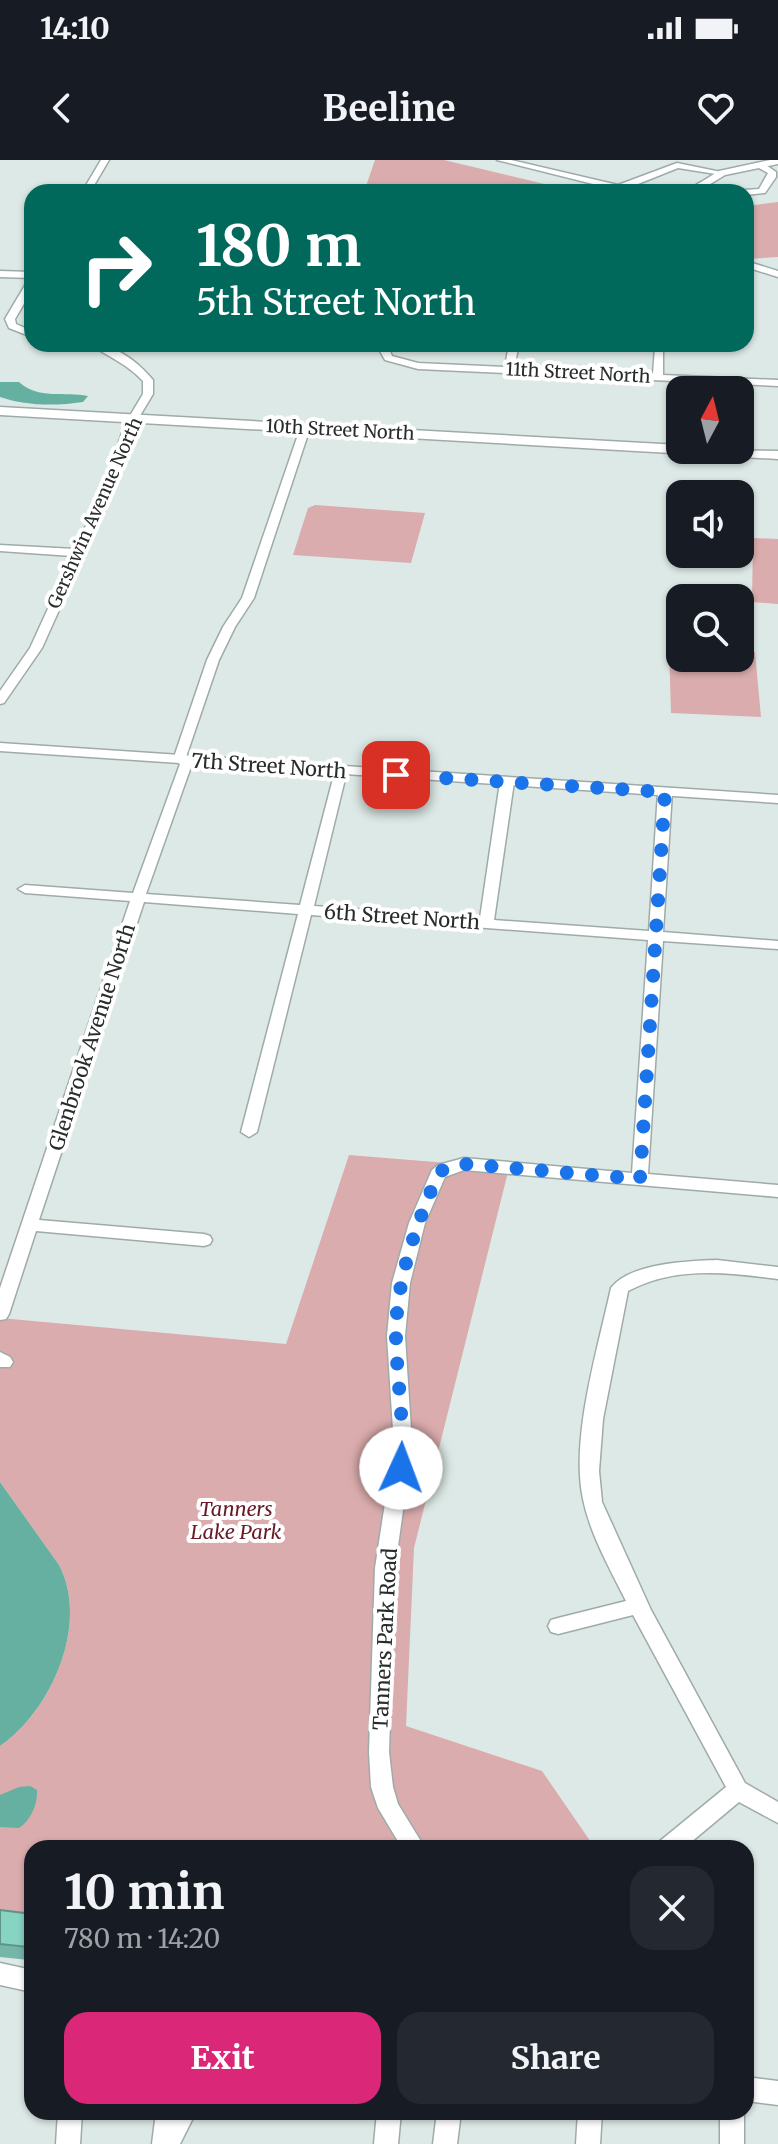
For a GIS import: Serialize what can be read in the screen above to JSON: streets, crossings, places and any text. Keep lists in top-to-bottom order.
{
  "streets": {
    "main road": ["10th Street North"],
    "street": [
      "11th Street North",
      "Gershwin Avenue North",
      "7th Street North",
      "6th Street North",
      "Glenbrook Avenue North",
      "Tanners Park Road"
    ]
  },
  "crossings": [
    ["10th Street North", "Gershwin Avenue North"],
    ["10th Street North", "Glenbrook Avenue North"],
    ["7th Street North", "Glenbrook Avenue North"],
    ["6th Street North", "Glenbrook Avenue North"]
  ],
  "parks": ["Tanners Lake Park"],
  "north": "top",
  "page": {
    "status": "14:10",
    "header": "Beeline",
    "turn": ["180 m", "5th Street North"],
    "heading": ["10 min", "780 m · 14:20"],
    "buttons": ["Exit", "Share"]
  }
}
